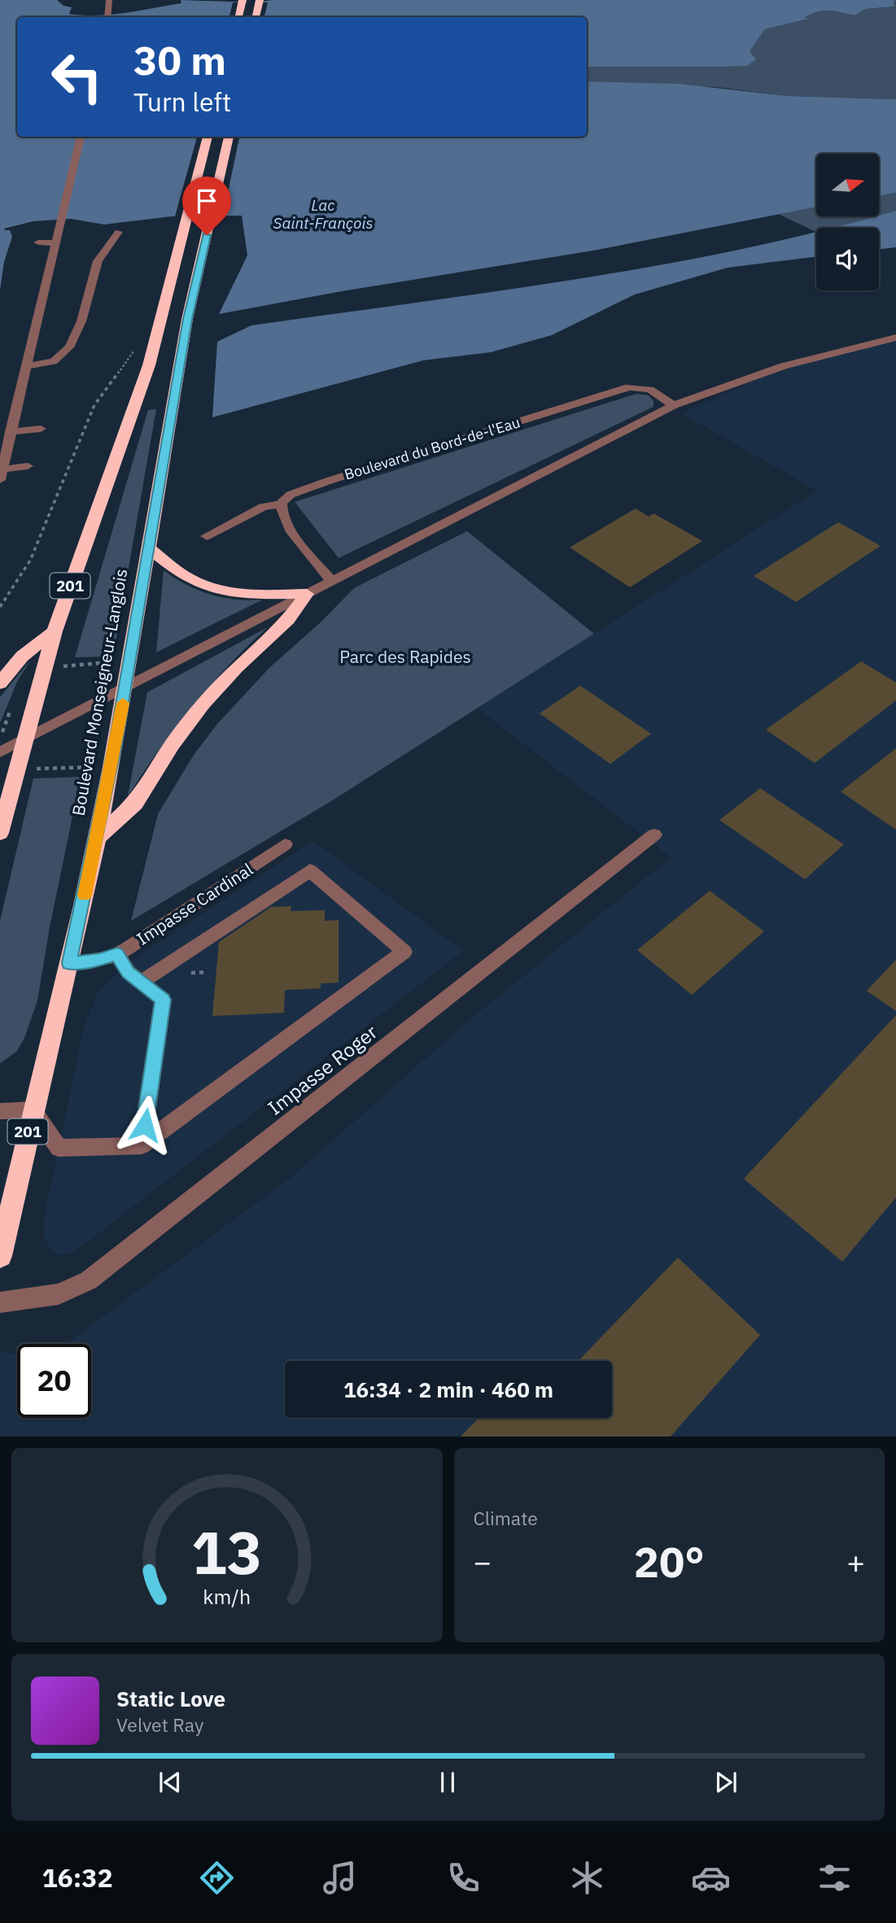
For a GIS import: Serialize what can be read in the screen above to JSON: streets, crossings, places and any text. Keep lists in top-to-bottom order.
{
  "streets": {
    "highway": ["201", "Boulevard Monseigneur-Langlois"],
    "street": ["Boulevard du Bord-de-l'Eau", "Impasse Cardinal", "Impasse Roger"]
  },
  "crossings": [
    ["Boulevard Monseigneur-Langlois", "Impasse Cardinal"]
  ],
  "water": ["Lac Saint-François"],
  "parks": ["Parc des Rapides"],
  "north": "right",
  "page": {
    "turn": ["30 m", "Turn left"],
    "limit": "20",
    "trip": "16:34 · 2 min · 460 m",
    "tile": "Climate",
    "heat": ["−", "20°", "+"],
    "song": ["Static Love", "Velvet Ray"],
    "tabs": "16:32",
    "gauge": ["13", "km/h"]
  }
}
